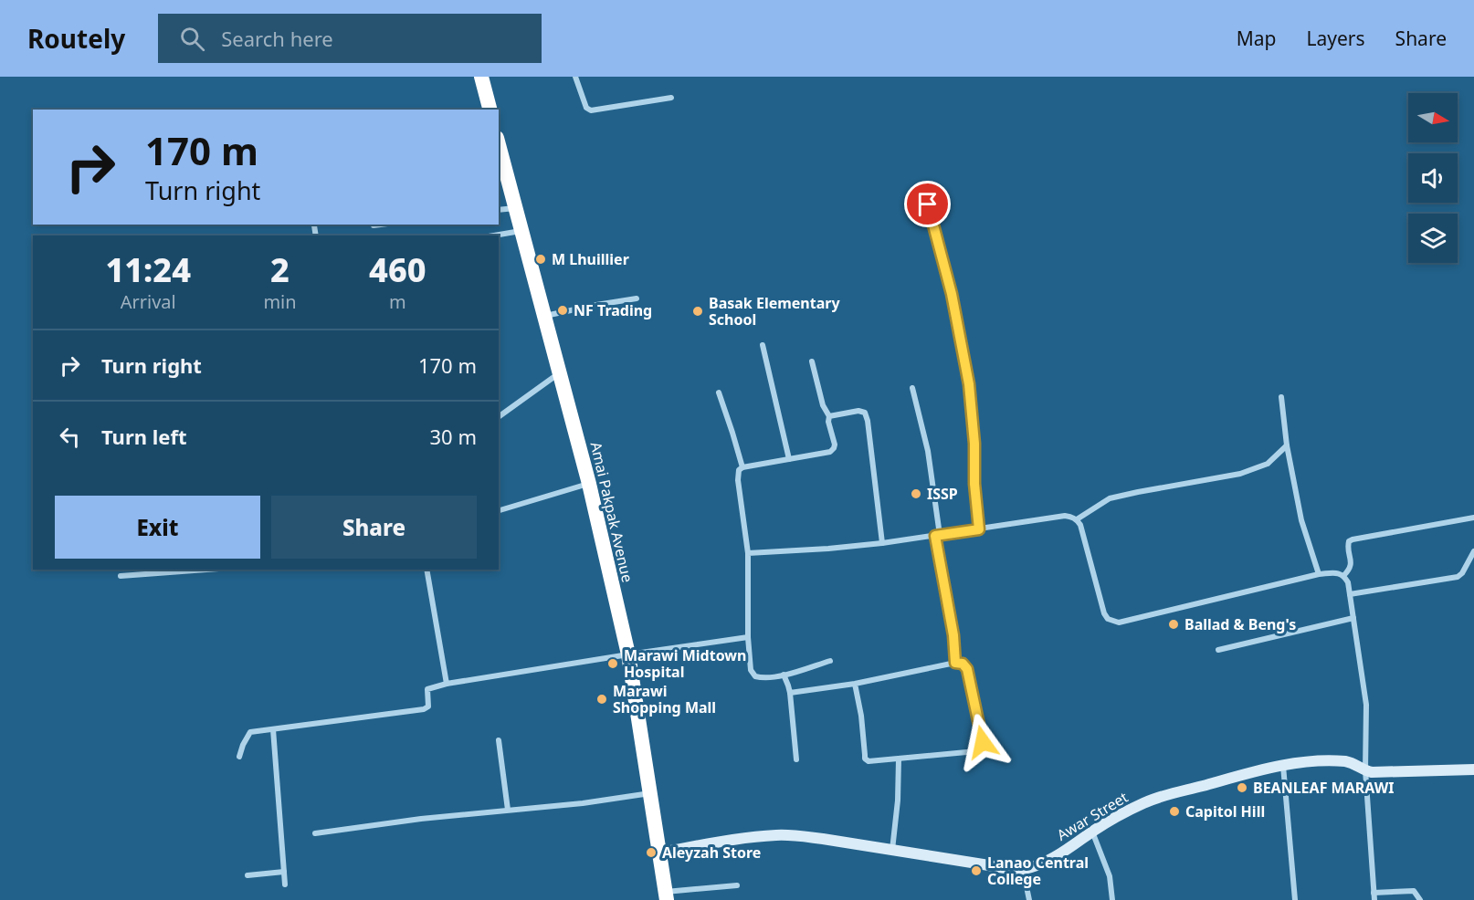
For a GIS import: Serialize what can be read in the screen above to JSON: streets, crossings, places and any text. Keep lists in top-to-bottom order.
{
  "streets": {
    "highway": ["Amai Pakpak Avenue"],
    "street": ["Awar Street"]
  },
  "crossings": [
    ["Amai Pakpak Avenue", "Awar Street"]
  ],
  "places": [
    "M Lhuillier",
    "NF Trading",
    "Basak Elementary School",
    "ISSP",
    "Ballad & Beng's",
    "Marawi Midtown Hospital",
    "Marawi Shopping Mall",
    "BEANLEAF MARAWI",
    "Capitol Hill",
    "Aleyzah Store",
    "Lanao Central College"
  ],
  "north": "right",
  "page": {
    "header": "Routely",
    "search": "Search here",
    "nav": ["Map", "Layers", "Share"],
    "turn": ["170 m", "Turn right"],
    "eta": [
      "11:24",
      "Arrival",
      "2",
      "min",
      "460",
      "m"
    ],
    "list": [
      {
        "name": "Turn right",
        "value": "170 m"
      },
      {
        "name": "Turn left",
        "value": "30 m"
      }
    ],
    "buttons": ["Exit", "Share"]
  }
}
